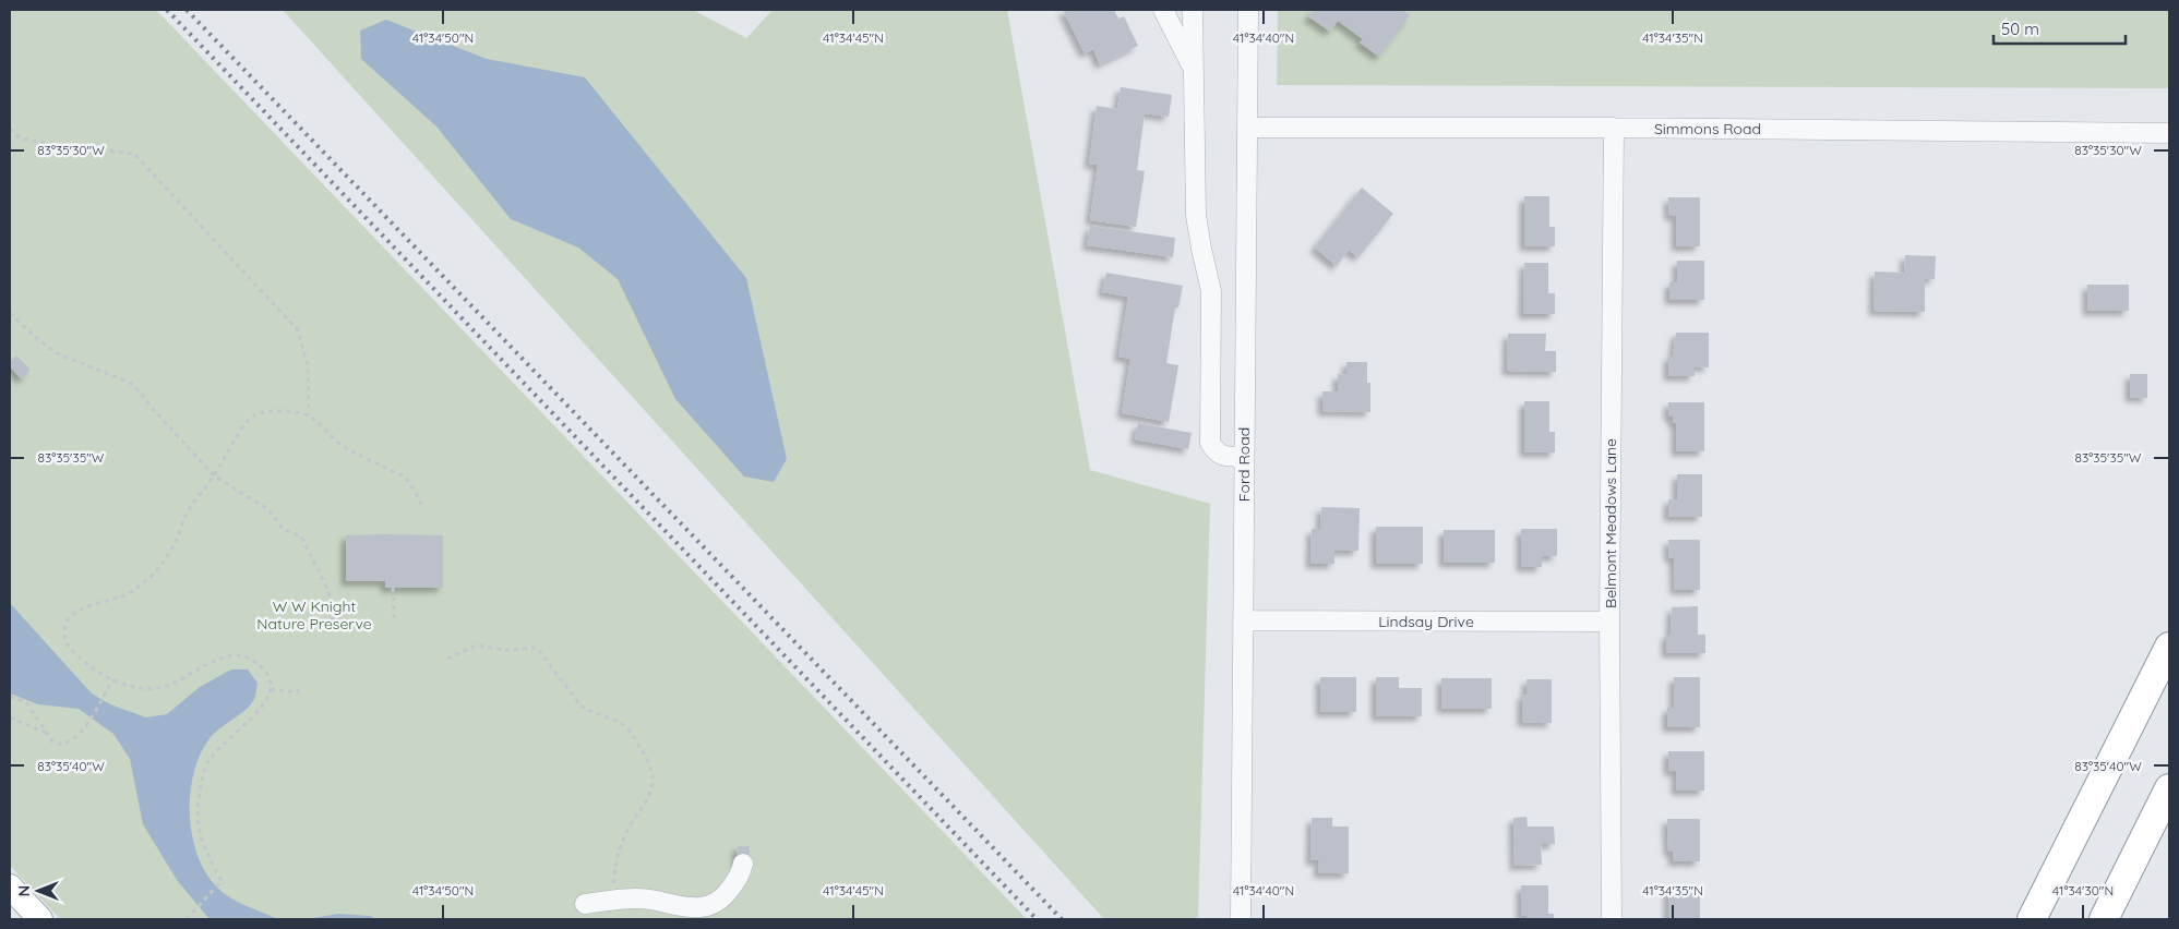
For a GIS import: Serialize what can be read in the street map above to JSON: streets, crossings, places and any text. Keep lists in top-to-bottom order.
{
  "streets": {
    "street": [
      "Simmons Road",
      "Ford Road",
      "Belmont Meadows Lane",
      "Lindsay Drive"
    ]
  },
  "crossings": [
    ["Simmons Road", "Ford Road"],
    ["Simmons Road", "Belmont Meadows Lane"],
    ["Ford Road", "Lindsay Drive"],
    ["Belmont Meadows Lane", "Lindsay Drive"]
  ],
  "parks": ["W W Knight Nature Preserve"],
  "scale_bar": "50 m",
  "north": "left",
  "coordinates": [
    "41°34'50\"N",
    "41°34'45\"N",
    "41°34'40\"N",
    "41°34'35\"N",
    "83°35'30\"W",
    "83°35'35\"W",
    "83°35'40\"W",
    "41°34'30\"N"
  ]
}
